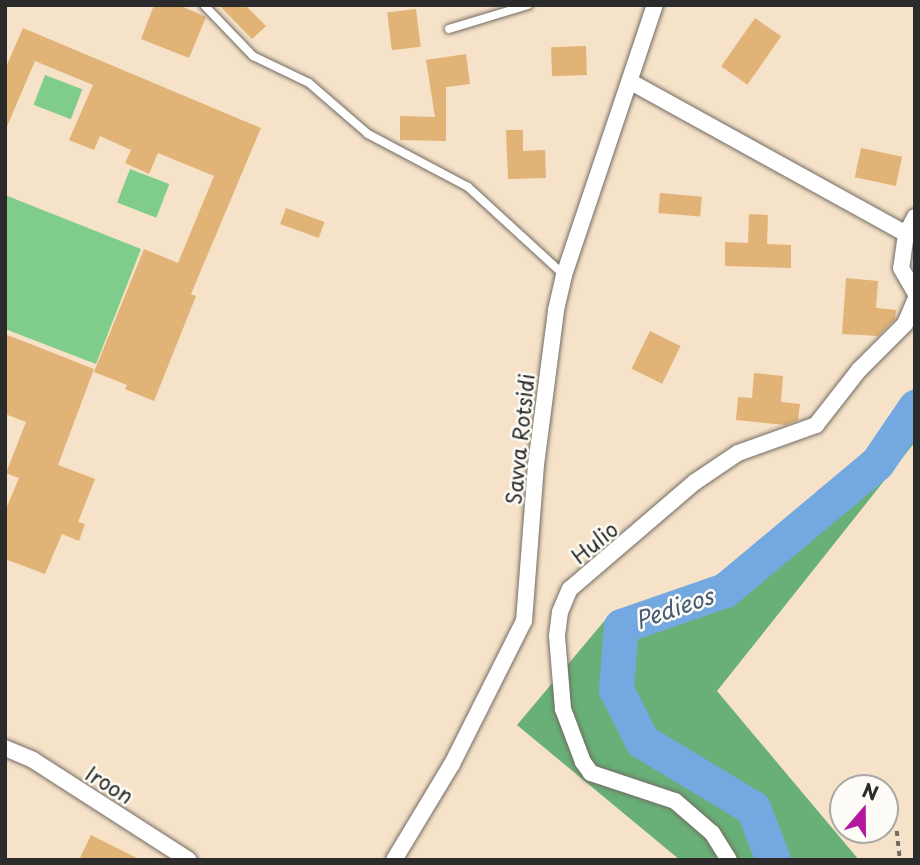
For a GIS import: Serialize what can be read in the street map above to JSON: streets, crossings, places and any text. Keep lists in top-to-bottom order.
{
  "streets": {
    "street": ["Savva Rotsidi", "Hulio", "Iroon"]
  },
  "water": ["Pedieos"],
  "north": "top"
}
